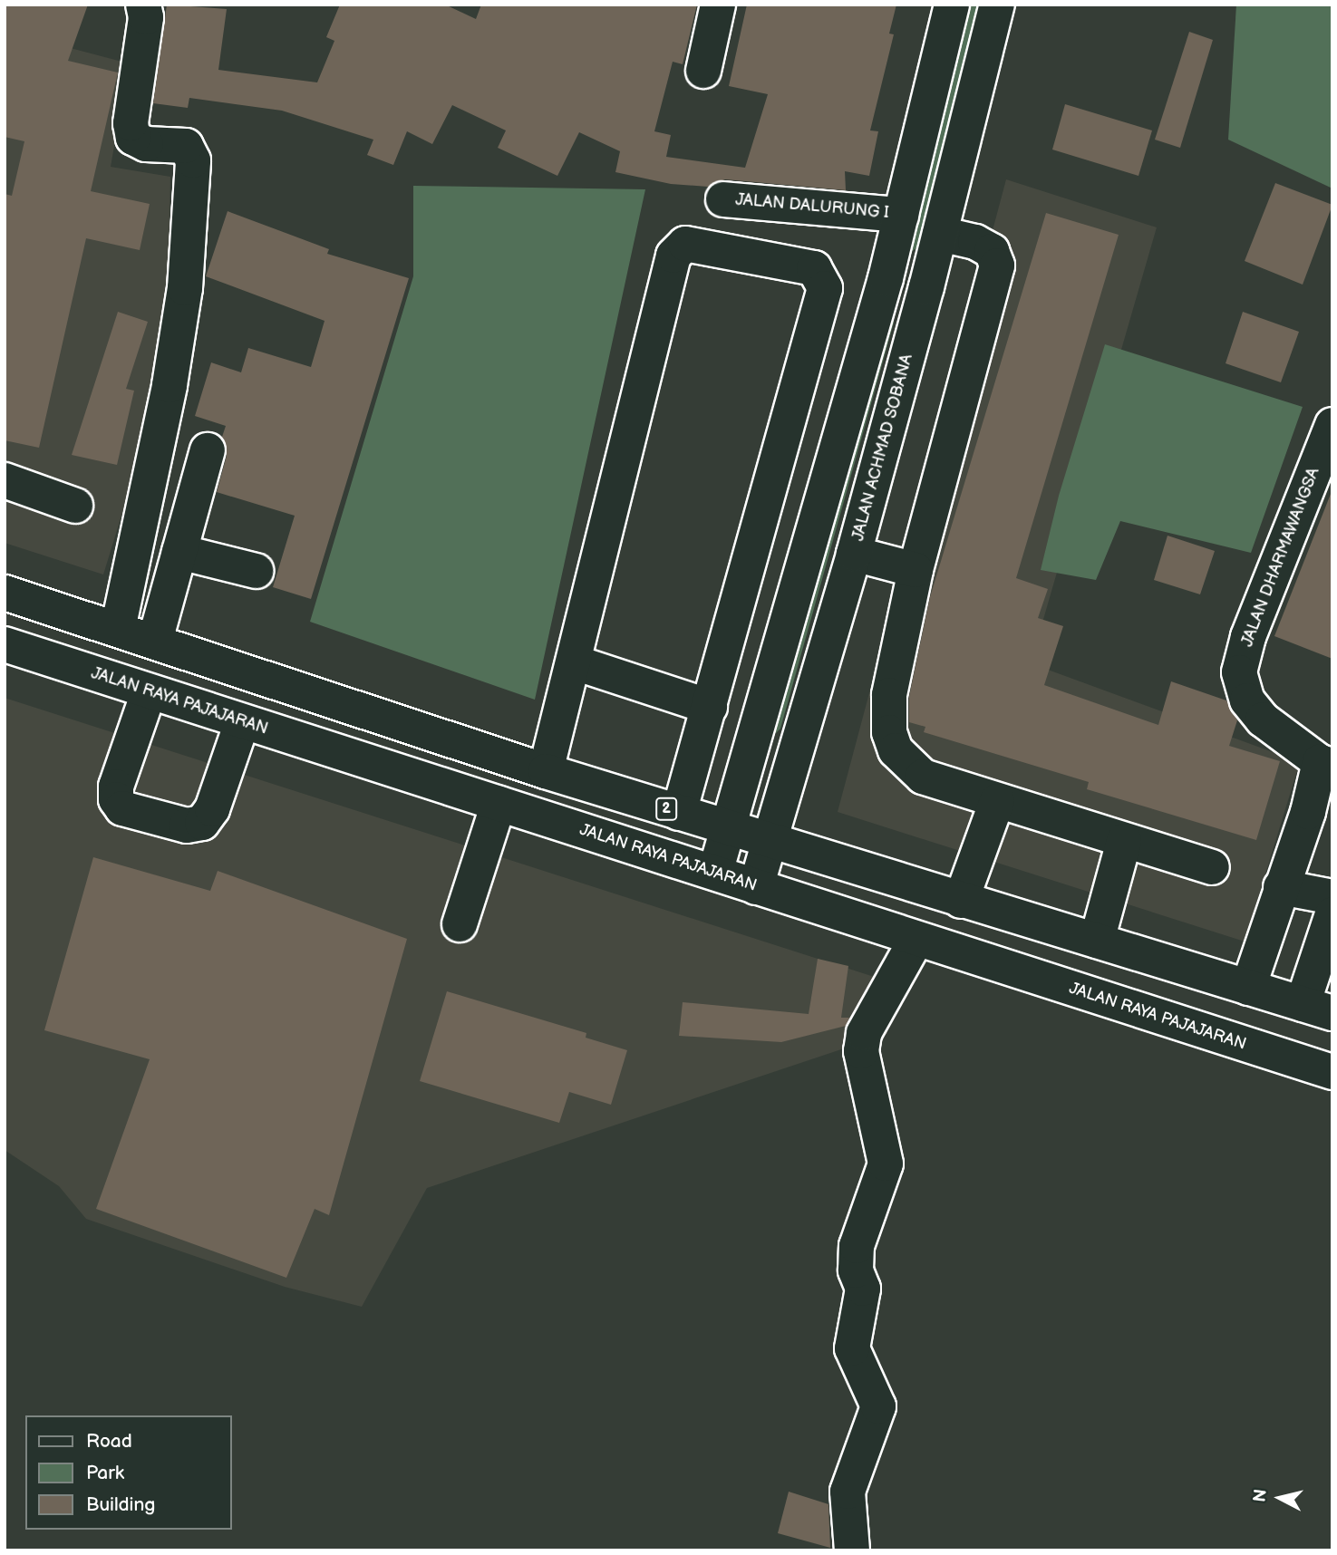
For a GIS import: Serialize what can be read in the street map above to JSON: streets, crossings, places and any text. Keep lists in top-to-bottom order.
{
  "streets": {
    "main road": [
      "JALAN DALURUNG I",
      "JALAN ACHMAD SOBANA",
      "JALAN DHARMAWANGSA",
      "JALAN RAYA PAJAJARAN",
      "2"
    ]
  },
  "crossings": [
    ["JALAN ACHMAD SOBANA", "JALAN RAYA PAJAJARAN"],
    ["JALAN ACHMAD SOBANA", "2"],
    ["JALAN DHARMAWANGSA", "2"]
  ],
  "legend": ["Road", "Park", "Building"],
  "north": "left"
}
